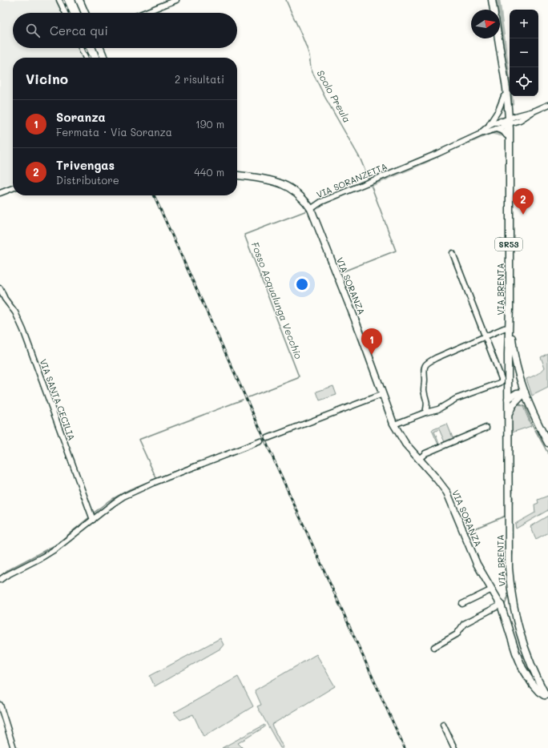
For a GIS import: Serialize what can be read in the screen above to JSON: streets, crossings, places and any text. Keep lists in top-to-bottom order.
{
  "streets": {
    "main road": [
      "VIA SORANZETTA",
      "SR53",
      "VIA SORANZA",
      "VIA BRENTA"
    ],
    "street": ["VIA SANTA CECILIA"]
  },
  "crossings": [
    ["VIA SORANZETTA", "VIA SORANZA"],
    ["VIA SORANZETTA", "VIA BRENTA"],
    ["SR53", "VIA BRENTA"],
    ["VIA SORANZA", "VIA BRENTA"]
  ],
  "water": ["Scolo Preula", "Fosso Acqualunga Vecchio"],
  "north": "right",
  "page": {
    "map_buttons": ["+", "−"],
    "search": "Cerca qui",
    "heading": ["Vicino", "2 risultati"],
    "list": [
      {
        "mark": "1",
        "name": "Soranza",
        "note": "Fermata · Via Soranza",
        "value": "190 m"
      },
      {
        "mark": "2",
        "name": "Trivengas",
        "note": "Distributore",
        "value": "440 m"
      }
    ],
    "pins": ["2", "1"]
  }
}
